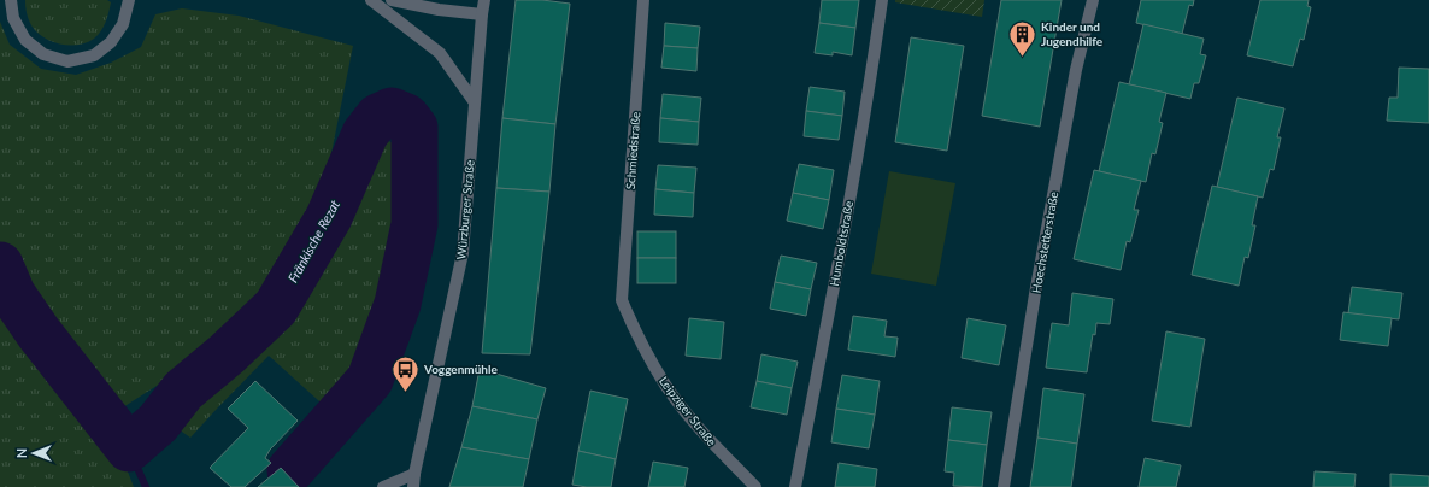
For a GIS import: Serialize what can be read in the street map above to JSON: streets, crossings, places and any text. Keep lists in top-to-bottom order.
{
  "streets": {
    "street": [
      "Schmiedstraße",
      "Würzburger Straße",
      "Hoechstetterstraße",
      "Humboldtstraße",
      "Leipziger Straße"
    ]
  },
  "crossings": [
    ["Schmiedstraße", "Leipziger Straße"]
  ],
  "water": ["Fränkische Rezat"],
  "places": {
    "building": ["Kinder und Jugendhilfe"],
    "bus stop": ["Voggenmühle"]
  },
  "north": "left"
}
